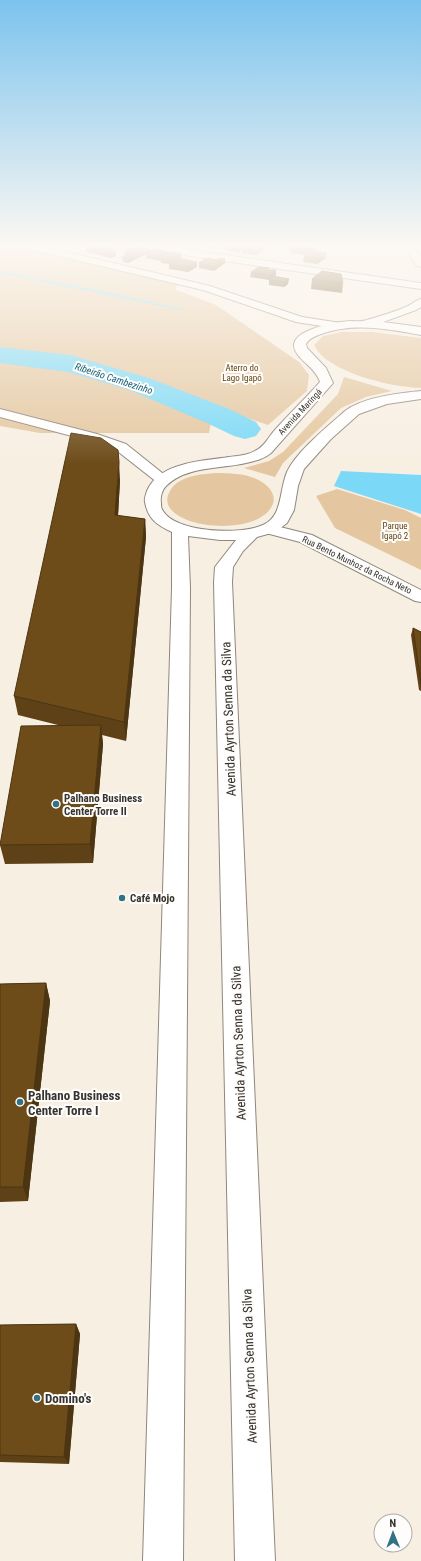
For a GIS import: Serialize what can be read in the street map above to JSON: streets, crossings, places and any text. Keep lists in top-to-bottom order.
{
  "streets": {
    "main road": ["Avenida Maringá", "Rua Bento Munhoz da Rocha Neto", "Avenida Ayrton Senna da Silva"]
  },
  "crossings": [
    ["Avenida Maringá", "Rua Bento Munhoz da Rocha Neto"],
    ["Rua Bento Munhoz da Rocha Neto", "Avenida Ayrton Senna da Silva"]
  ],
  "water": ["Ribeirão Cambezinho"],
  "parks": ["Aterro do Lago Igapó", "Parque Igapó 2"],
  "places": [
    "Palhano Business Center Torre II",
    "Café Mojo",
    "Palhano Business Center Torre I",
    "Domino's"
  ],
  "north": "top"
}
